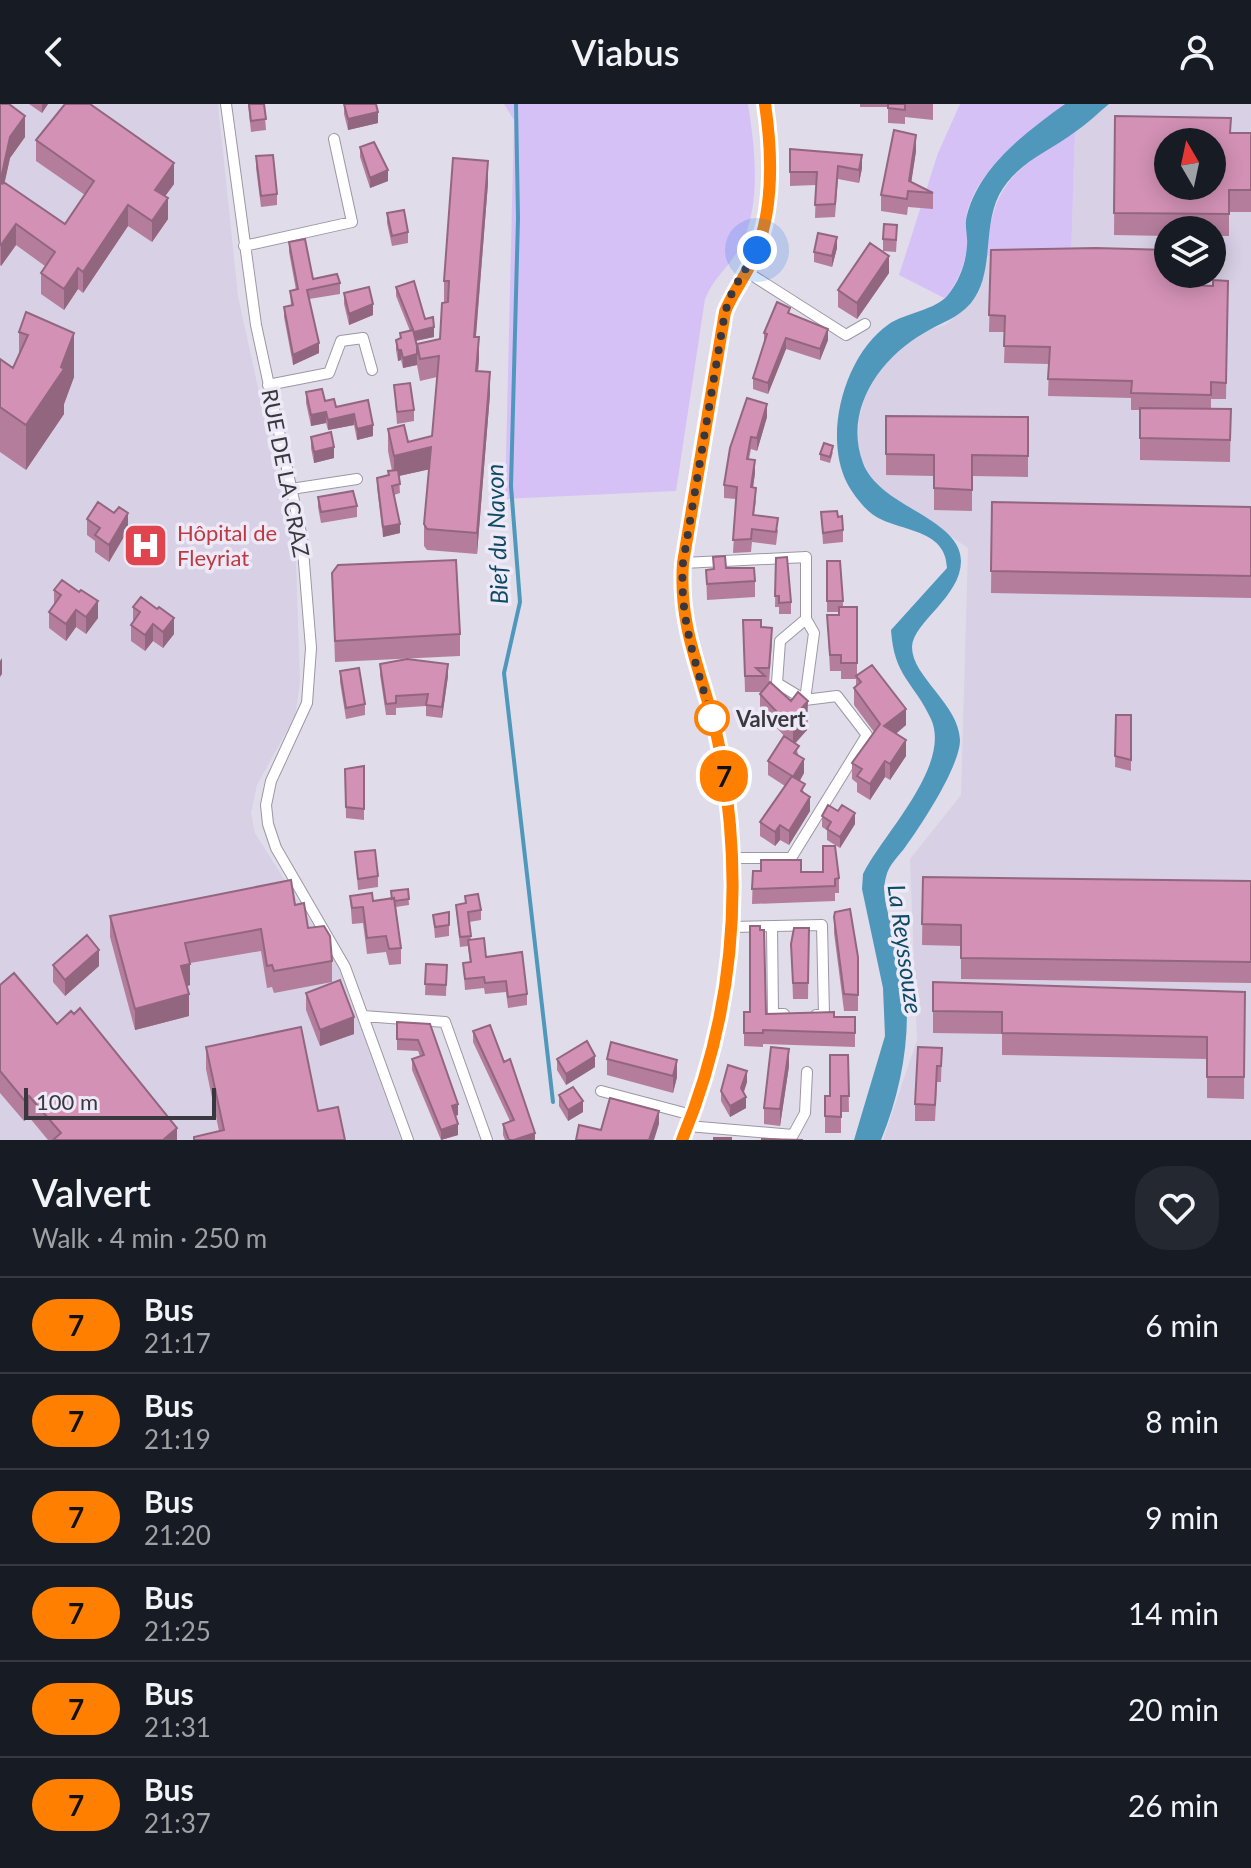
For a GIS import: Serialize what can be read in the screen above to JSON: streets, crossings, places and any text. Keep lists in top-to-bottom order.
{
  "streets": {
    "street": ["RUE DE LA CRAZ"]
  },
  "water": ["Bief du Navon", "La Reyssouze"],
  "places": {
    "hospital": ["Hôpital de Fleyriat"],
    "other": ["Valvert"]
  },
  "lines": ["bus line 7"],
  "scale_bar": "100 m",
  "north": "top",
  "page": {
    "header": "Viabus",
    "on_map": "7",
    "scale": "100 m",
    "heading": ["Valvert", "Walk · 4 min · 250 m"],
    "list": [
      {
        "mark": "7",
        "name": "Bus",
        "note": "21:17",
        "value": "6 min"
      },
      {
        "mark": "7",
        "name": "Bus",
        "note": "21:19",
        "value": "8 min"
      },
      {
        "mark": "7",
        "name": "Bus",
        "note": "21:20",
        "value": "9 min"
      },
      {
        "mark": "7",
        "name": "Bus",
        "note": "21:25",
        "value": "14 min"
      },
      {
        "mark": "7",
        "name": "Bus",
        "note": "21:31",
        "value": "20 min"
      },
      {
        "mark": "7",
        "name": "Bus",
        "note": "21:37",
        "value": "26 min"
      }
    ]
  }
}
